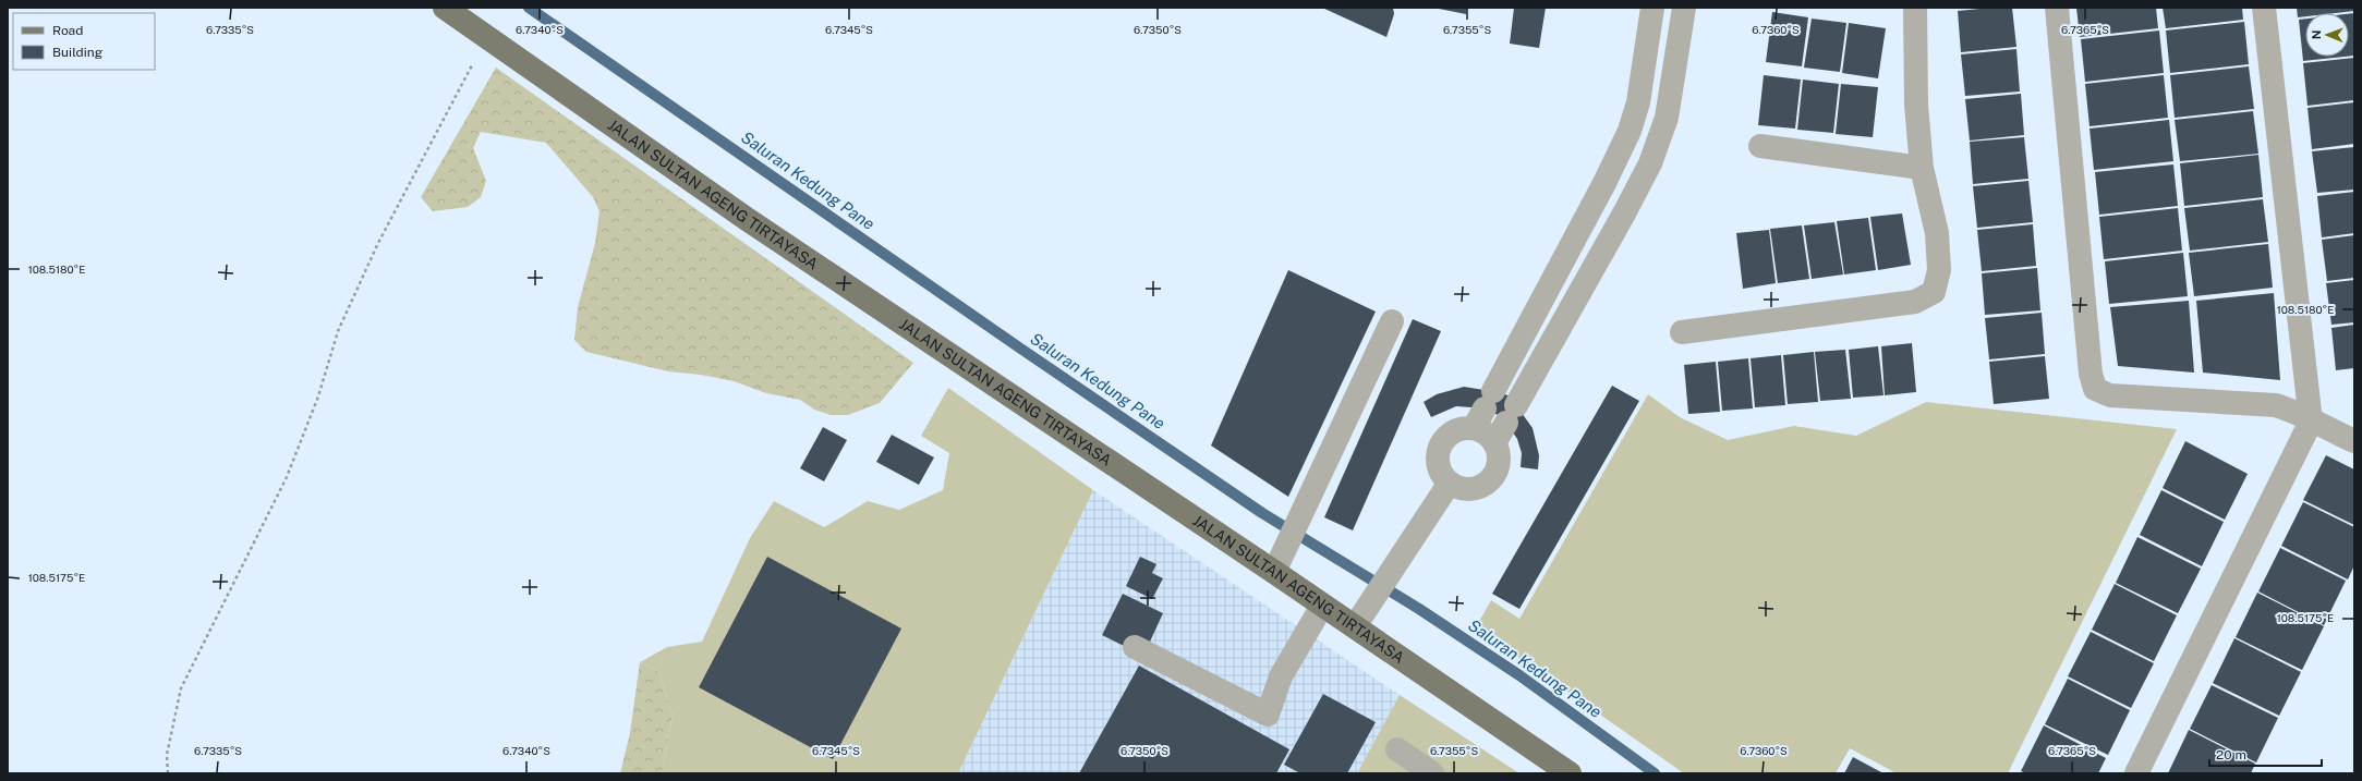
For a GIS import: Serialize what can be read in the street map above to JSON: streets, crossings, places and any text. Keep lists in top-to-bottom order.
{
  "streets": {
    "main road": ["JALAN SULTAN AGENG TIRTAYASA"]
  },
  "water": ["Saluran Kedung Pane"],
  "legend": ["Road", "Building"],
  "scale_bar": "20 m",
  "north": "left",
  "coordinates": [
    "6.7335°S",
    "6.7340°S",
    "6.7345°S",
    "6.7350°S",
    "6.7355°S",
    "6.7360°S",
    "6.7365°S",
    "108.5180°E",
    "108.5175°E"
  ]
}
